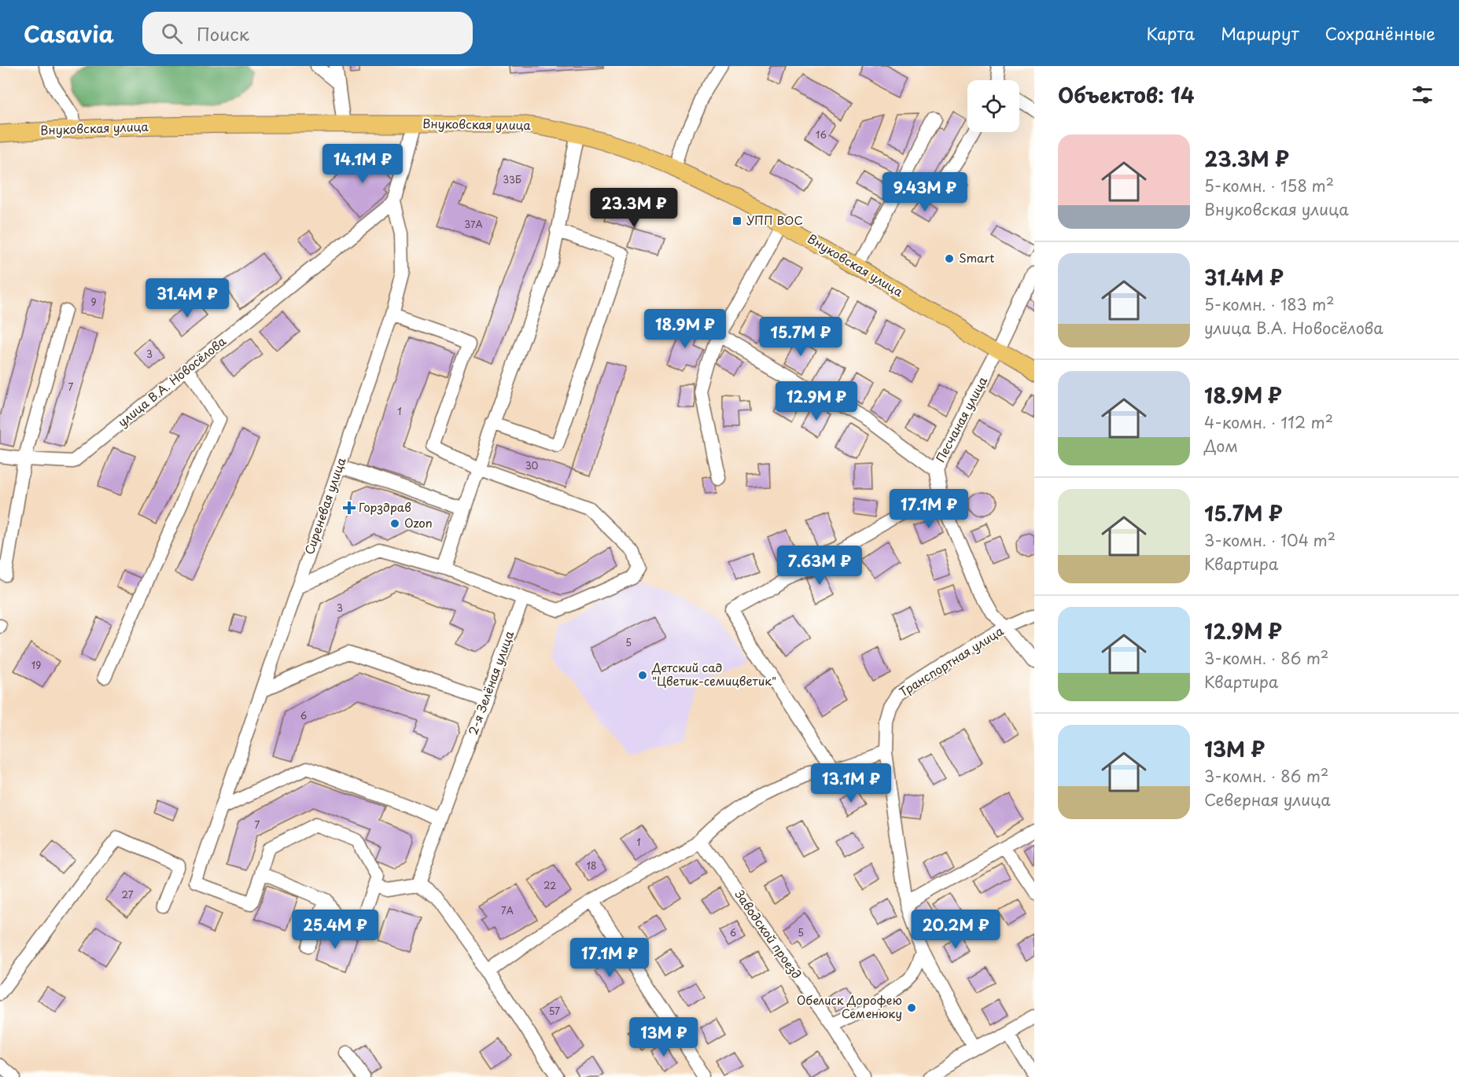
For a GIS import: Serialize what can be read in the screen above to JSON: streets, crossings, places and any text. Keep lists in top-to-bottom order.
{
  "streets": {
    "main road": ["Внуковская улица"],
    "street": [
      "улица В.А. Новосёлова",
      "Песчаная улица",
      "Сиреневая улица",
      "Транспортная улица",
      "2-я Зелёная улица",
      "Заводской проезд"
    ]
  },
  "crossings": [
    ["Внуковская улица", "Песчаная улица"],
    ["Внуковская улица", "Сиреневая улица"],
    ["улица В.А. Новосёлова", "Сиреневая улица"],
    ["Песчаная улица", "Транспортная улица"]
  ],
  "places": {
    "transit": ["УПП ВОС"],
    "other": [
      "Smart",
      "Ozon",
      "Детский сад \"Цветик-семицветик\"",
      "Обелиск Дорофею Семенюку"
    ],
    "health": ["Горздрав"]
  },
  "house_numbers": [
    "16",
    "33Б",
    "37А",
    "9",
    "3",
    "7",
    "1",
    "30",
    "3",
    "5",
    "19",
    "6",
    "7",
    "1",
    "18",
    "22",
    "27",
    "7А",
    "6",
    "5",
    "57"
  ],
  "page": {
    "header": "Casavia",
    "search": "Поиск",
    "nav": ["Карта", "Маршрут", "Сохранённые"],
    "heading": "Объектов: 14",
    "list": [
      {
        "name": "23.3M ₽",
        "note": "5-комн. · 158 m² · Внуковская улица"
      },
      {
        "name": "31.4M ₽",
        "note": "5-комн. · 183 m² · улица В.А. Новосёлова"
      },
      {
        "name": "18.9M ₽",
        "note": "4-комн. · 112 m² · Дом"
      },
      {
        "name": "15.7M ₽",
        "note": "3-комн. · 104 m² · Квартира"
      },
      {
        "name": "12.9M ₽",
        "note": "3-комн. · 86 m² · Квартира"
      },
      {
        "name": "13M ₽",
        "note": "3-комн. · 86 m² · Северная улица"
      }
    ],
    "price": [
      "14.1M ₽",
      "9.43M ₽",
      "23.3M ₽",
      "31.4M ₽",
      "18.9M ₽",
      "15.7M ₽",
      "12.9M ₽",
      "17.1M ₽",
      "7.63M ₽",
      "13.1M ₽",
      "25.4M ₽",
      "20.2M ₽",
      "17.1M ₽",
      "13M ₽"
    ]
  }
}
